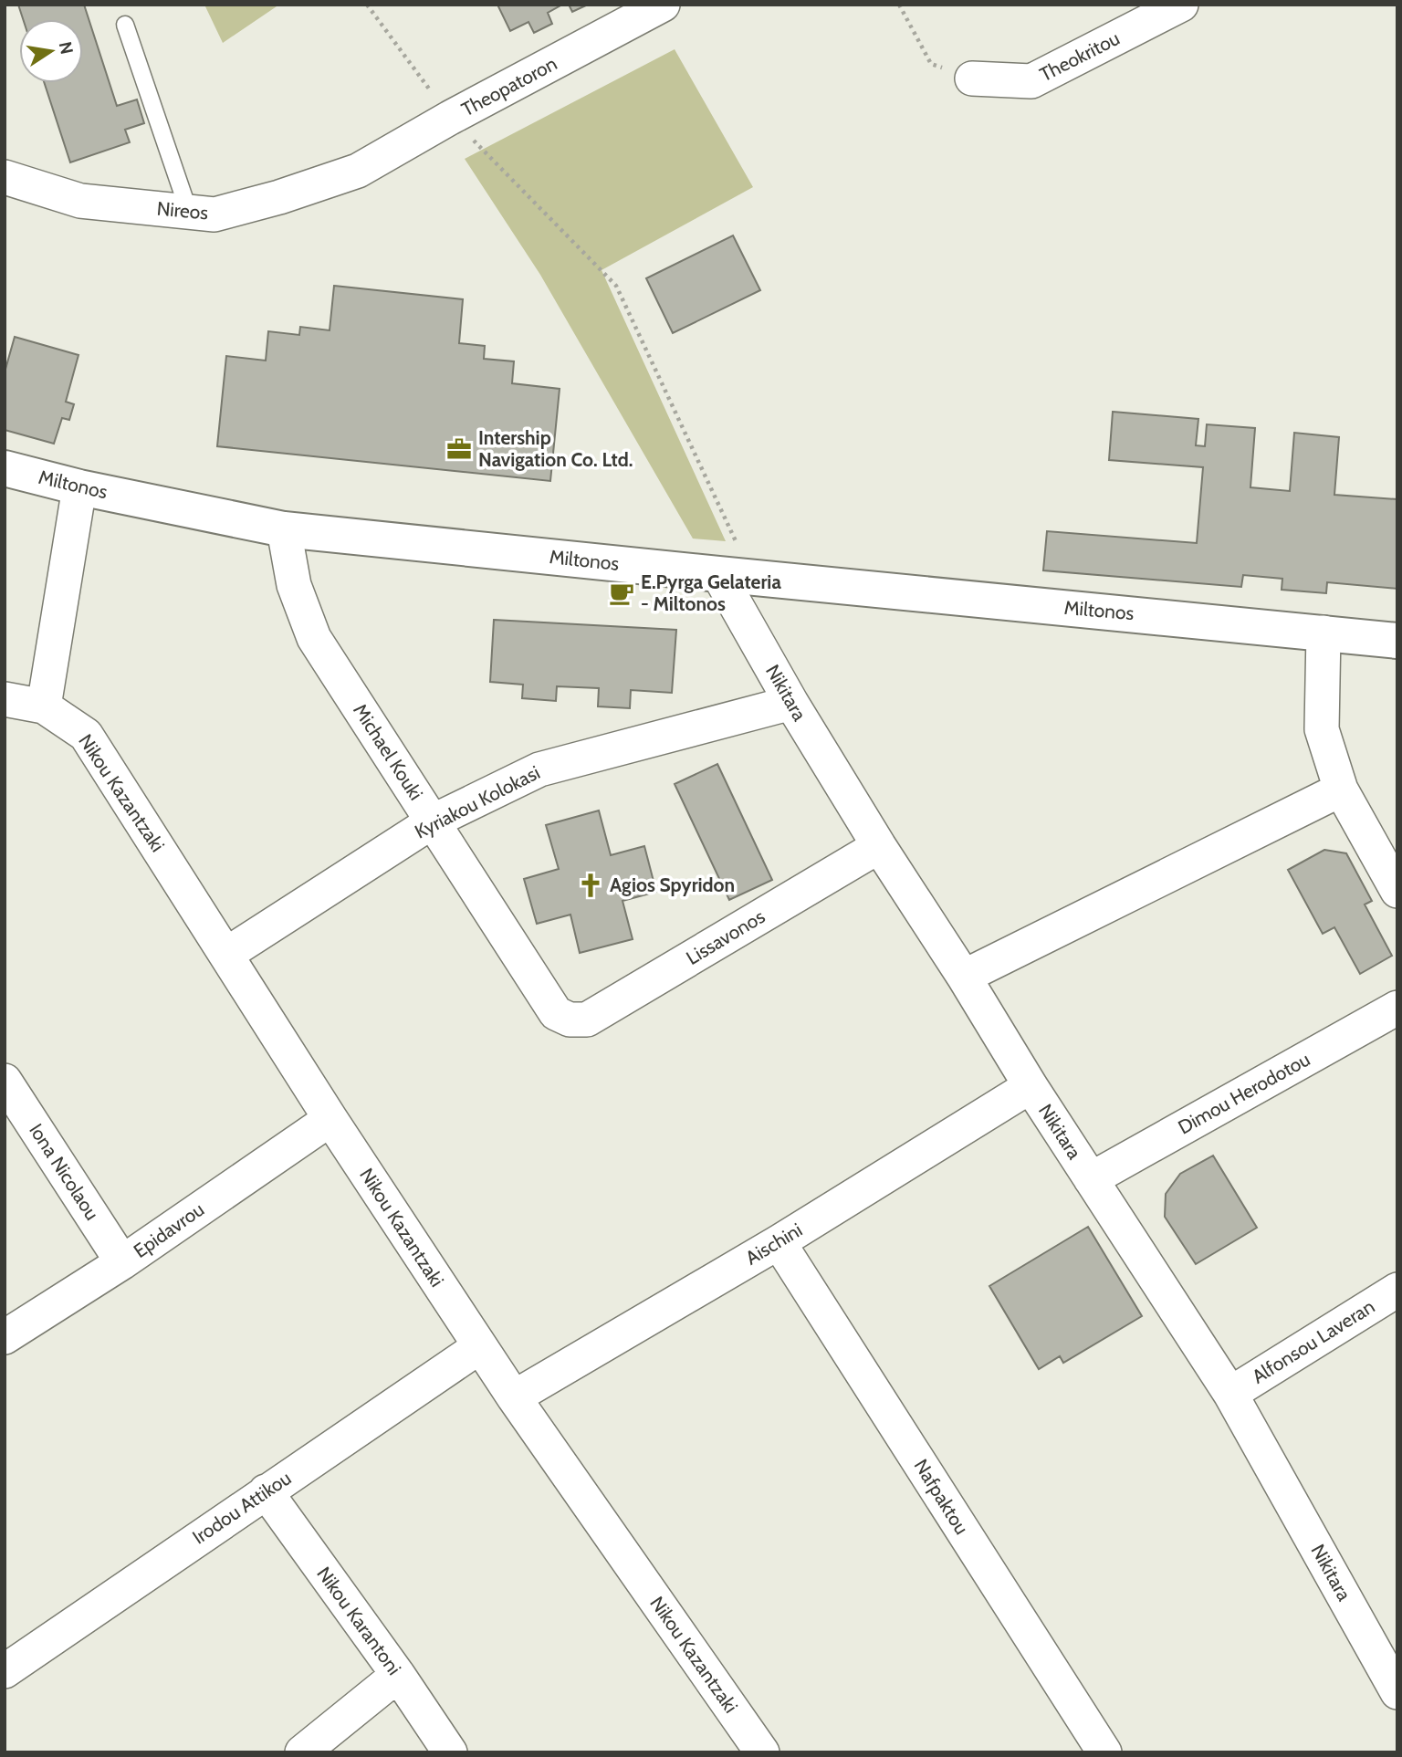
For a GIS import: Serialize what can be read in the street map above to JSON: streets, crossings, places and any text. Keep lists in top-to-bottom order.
{
  "streets": {
    "street": [
      "Theokritou",
      "Theopatoron",
      "Nireos",
      "Miltonos",
      "Nikitara",
      "Michael Kouki",
      "Nikou Kazantzaki",
      "Kyriakou Kolokasi",
      "Lissavonos",
      "Dimou Herodotou",
      "Iona Nicolaou",
      "Epidavrou",
      "Aischini",
      "Alfonsou Laveran",
      "Nafpaktou",
      "Irodou Attikou",
      "Nikou Karantoni"
    ]
  },
  "crossings": [
    ["Theopatoron", "Nireos"],
    ["Miltonos", "Nikitara"],
    ["Miltonos", "Michael Kouki"],
    ["Nikitara", "Kyriakou Kolokasi"],
    ["Nikitara", "Lissavonos"],
    ["Nikitara", "Dimou Herodotou"],
    ["Nikitara", "Aischini"],
    ["Nikitara", "Alfonsou Laveran"],
    ["Michael Kouki", "Kyriakou Kolokasi"],
    ["Michael Kouki", "Lissavonos"],
    ["Nikou Kazantzaki", "Kyriakou Kolokasi"],
    ["Nikou Kazantzaki", "Epidavrou"],
    ["Nikou Kazantzaki", "Aischini"],
    ["Nikou Kazantzaki", "Irodou Attikou"],
    ["Iona Nicolaou", "Epidavrou"],
    ["Aischini", "Nafpaktou"],
    ["Irodou Attikou", "Nikou Karantoni"]
  ],
  "places": {
    "office": ["Intership Navigation Co. Ltd."],
    "cafe": ["E.Pyrga Gelateria - Miltonos"],
    "church": ["Agios Spyridon"]
  },
  "north": "right"
}
